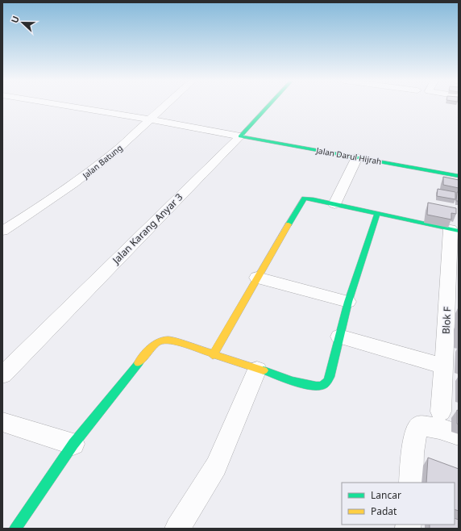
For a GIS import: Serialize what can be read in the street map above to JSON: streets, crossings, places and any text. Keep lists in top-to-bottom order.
{
  "streets": {
    "street": [
      "Jalan Darul Hijrah",
      "Jalan Batung",
      "Jalan Karang Anyar 3",
      "Blok F"
    ]
  },
  "crossings": [
    ["Jalan Darul Hijrah", "Jalan Karang Anyar 3"]
  ],
  "legend": ["Lancar", "Padat"],
  "north": "left"
}
